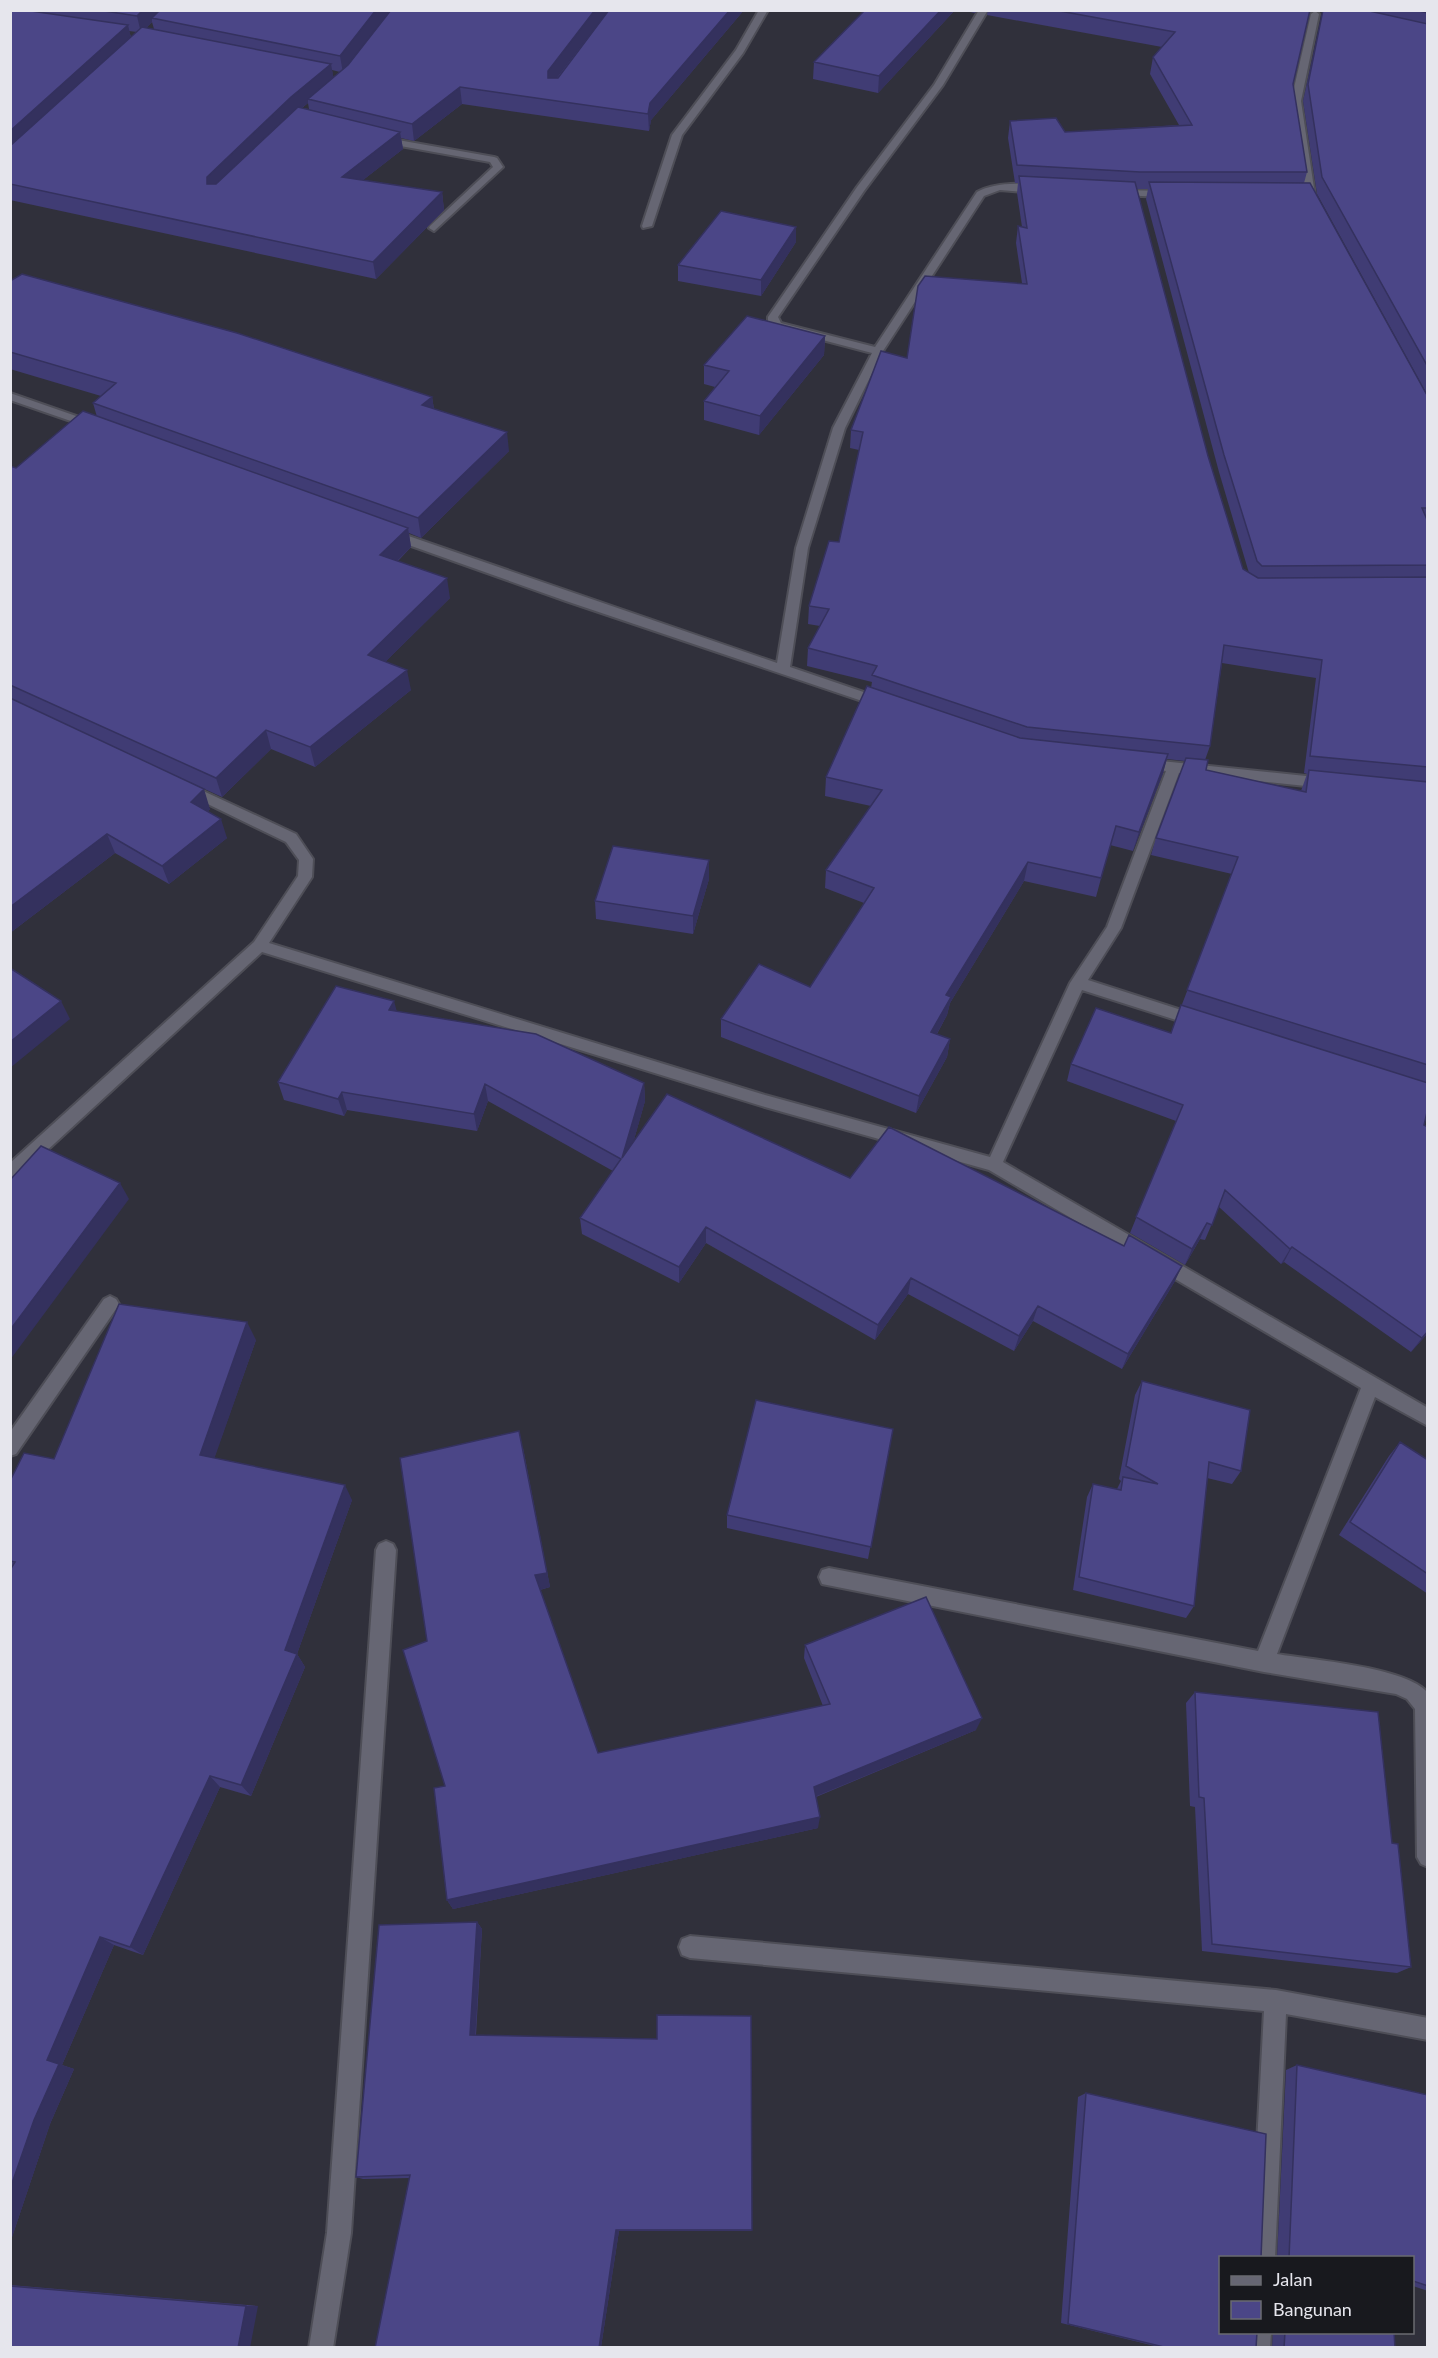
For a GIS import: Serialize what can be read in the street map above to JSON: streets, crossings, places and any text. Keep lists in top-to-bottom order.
{
  "legend": ["Jalan", "Bangunan"]
}
